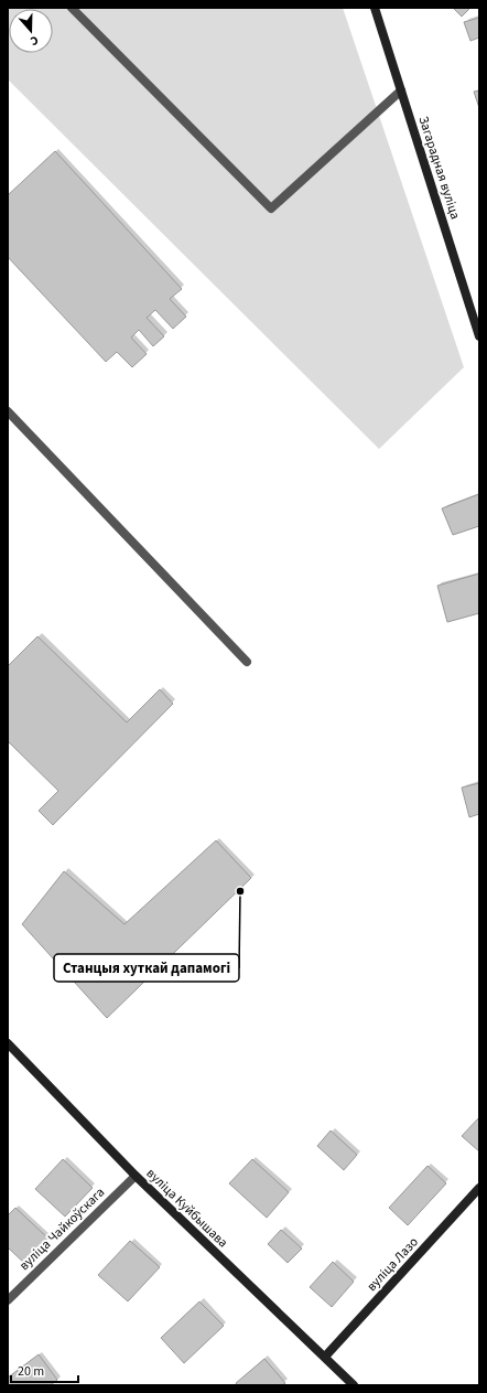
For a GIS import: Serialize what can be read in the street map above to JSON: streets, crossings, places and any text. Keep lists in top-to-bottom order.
{
  "streets": {
    "street": [
      "Загарадная вуліца",
      "вуліца Куйбышава",
      "вуліца Чайкоўскага",
      "вуліца Лазо"
    ]
  },
  "crossings": [
    ["вуліца Куйбышава", "вуліца Чайкоўскага"],
    ["вуліца Куйбышава", "вуліца Лазо"]
  ],
  "places": ["Станцыя хуткай дапамогі"],
  "scale_bar": "20 m",
  "north": "bottom"
}
